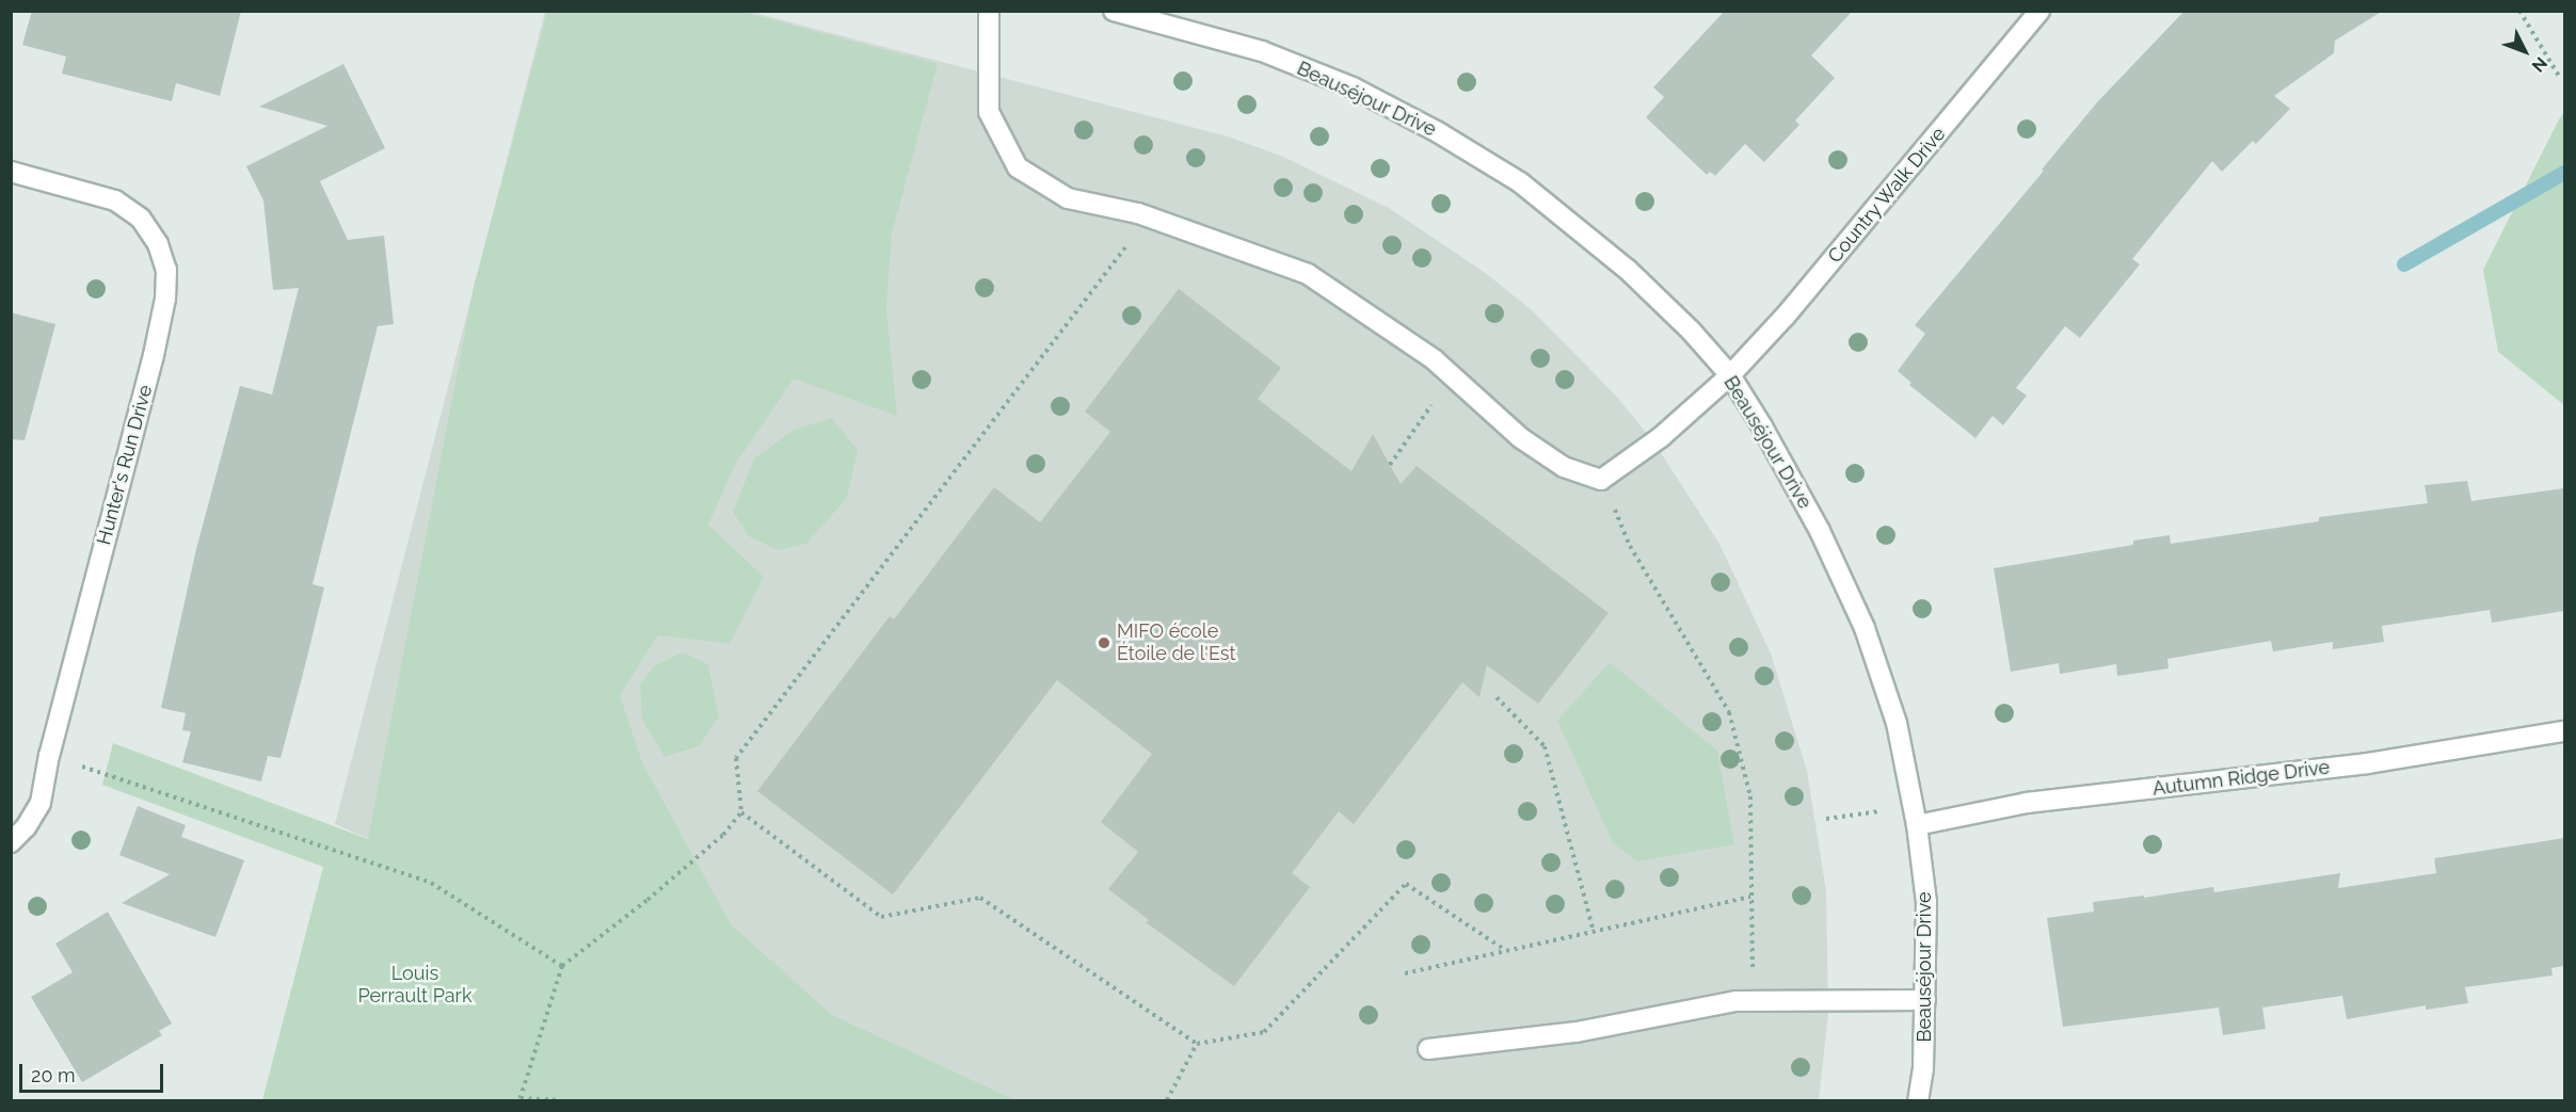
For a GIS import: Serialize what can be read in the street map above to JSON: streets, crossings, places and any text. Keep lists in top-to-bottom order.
{
  "streets": {
    "street": [
      "Beauséjour Drive",
      "Country Walk Drive",
      "Hunter's Run Drive",
      "Autumn Ridge Drive"
    ]
  },
  "crossings": [
    ["Beauséjour Drive", "Country Walk Drive"],
    ["Beauséjour Drive", "Autumn Ridge Drive"]
  ],
  "parks": ["Louis Perrault Park"],
  "places": ["MIFO école Étoile de l'Est"],
  "scale_bar": "20 m",
  "north": "bottom right"
}
